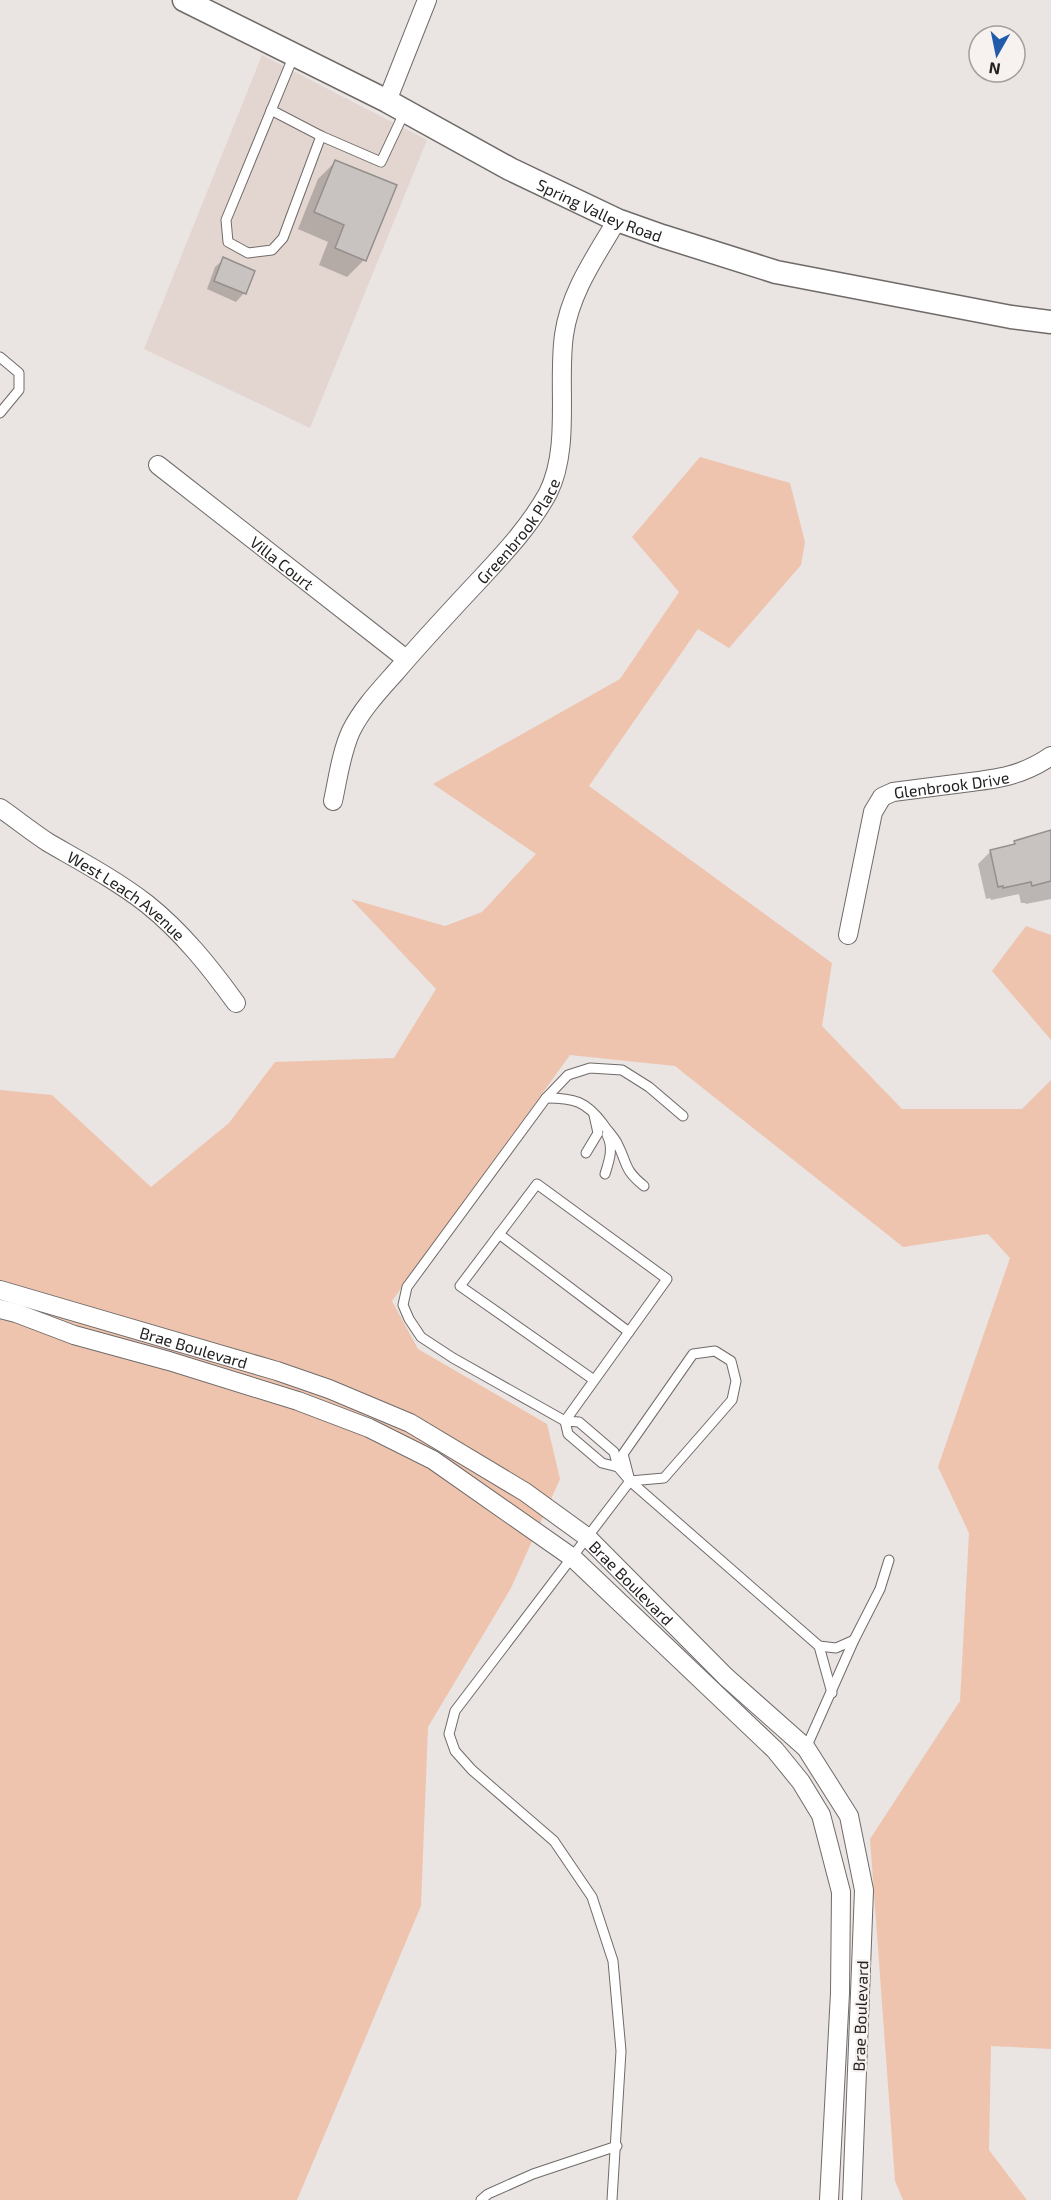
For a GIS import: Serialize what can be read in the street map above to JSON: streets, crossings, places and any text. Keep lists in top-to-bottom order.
{
  "streets": {
    "street": [
      "Spring Valley Road",
      "Greenbrook Place",
      "Villa Court",
      "Glenbrook Drive",
      "West Leach Avenue",
      "Brae Boulevard"
    ]
  },
  "crossings": [
    ["Spring Valley Road", "Greenbrook Place"],
    ["Greenbrook Place", "Villa Court"]
  ],
  "north": "bottom"
}
